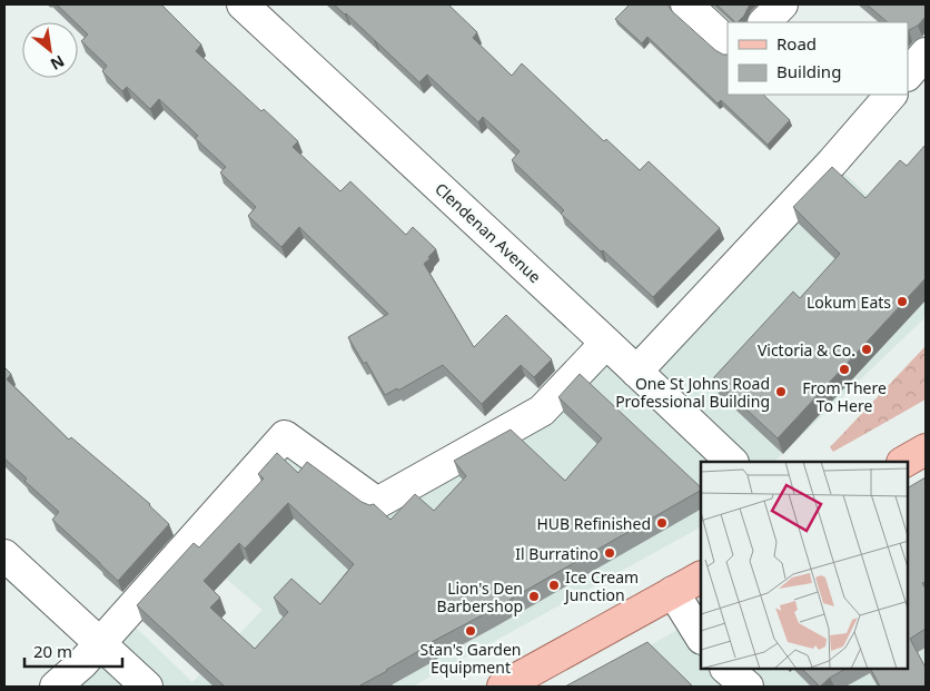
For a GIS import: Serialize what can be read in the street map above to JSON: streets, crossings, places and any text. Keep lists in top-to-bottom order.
{
  "streets": {
    "street": ["Clendenan Avenue"]
  },
  "places": [
    "Lokum Eats",
    "Victoria & Co.",
    "From There To Here",
    "One St Johns Road Professional Building",
    "HUB Refinished",
    "Il Burratino",
    "Ice Cream Junction",
    "Lion's Den Barbershop",
    "Stan's Garden Equipment"
  ],
  "legend": ["Road", "Building"],
  "scale_bar": "20 m",
  "north": "bottom right"
}
